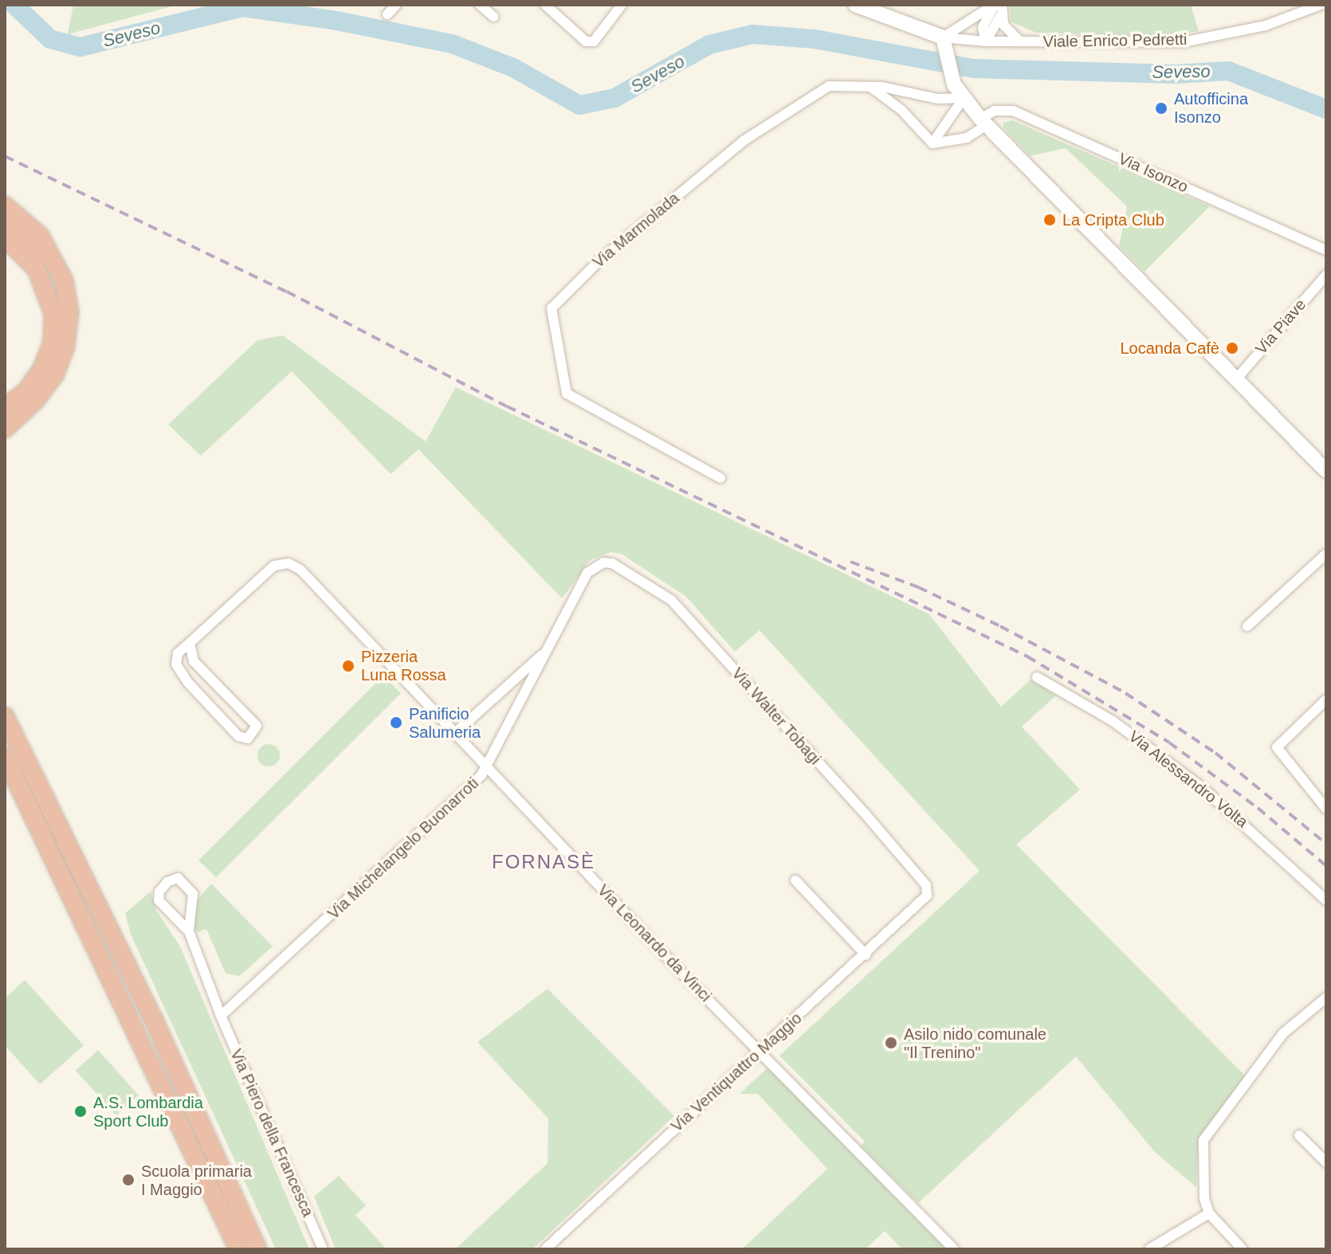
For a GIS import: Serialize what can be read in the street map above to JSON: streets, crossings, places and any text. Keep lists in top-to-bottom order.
{
  "streets": {
    "street": [
      "Viale Enrico Pedretti",
      "Via Isonzo",
      "Via Marmolada",
      "Via Piave",
      "Via Walter Tobagi",
      "Via Alessandro Volta",
      "Via Michelangelo Buonarroti",
      "Via Leonardo da Vinci",
      "Via Ventiquattro Maggio",
      "Via Piero della Francesca"
    ]
  },
  "crossings": [
    ["Via Walter Tobagi", "Via Michelangelo Buonarroti"],
    ["Via Walter Tobagi", "Via Ventiquattro Maggio"],
    ["Via Michelangelo Buonarroti", "Via Leonardo da Vinci"],
    ["Via Michelangelo Buonarroti", "Via Piero della Francesca"],
    ["Via Leonardo da Vinci", "Via Ventiquattro Maggio"]
  ],
  "districts": ["FORNASÈ"],
  "water": ["Seveso"],
  "places": [
    "Autofficina Isonzo",
    "La Cripta Club",
    "Locanda Cafè",
    "Pizzeria Luna Rossa",
    "Panificio Salumeria",
    "Asilo nido comunale \"Il Trenino\"",
    "A.S. Lombardia Sport Club",
    "Scuola primaria I Maggio"
  ]
}
